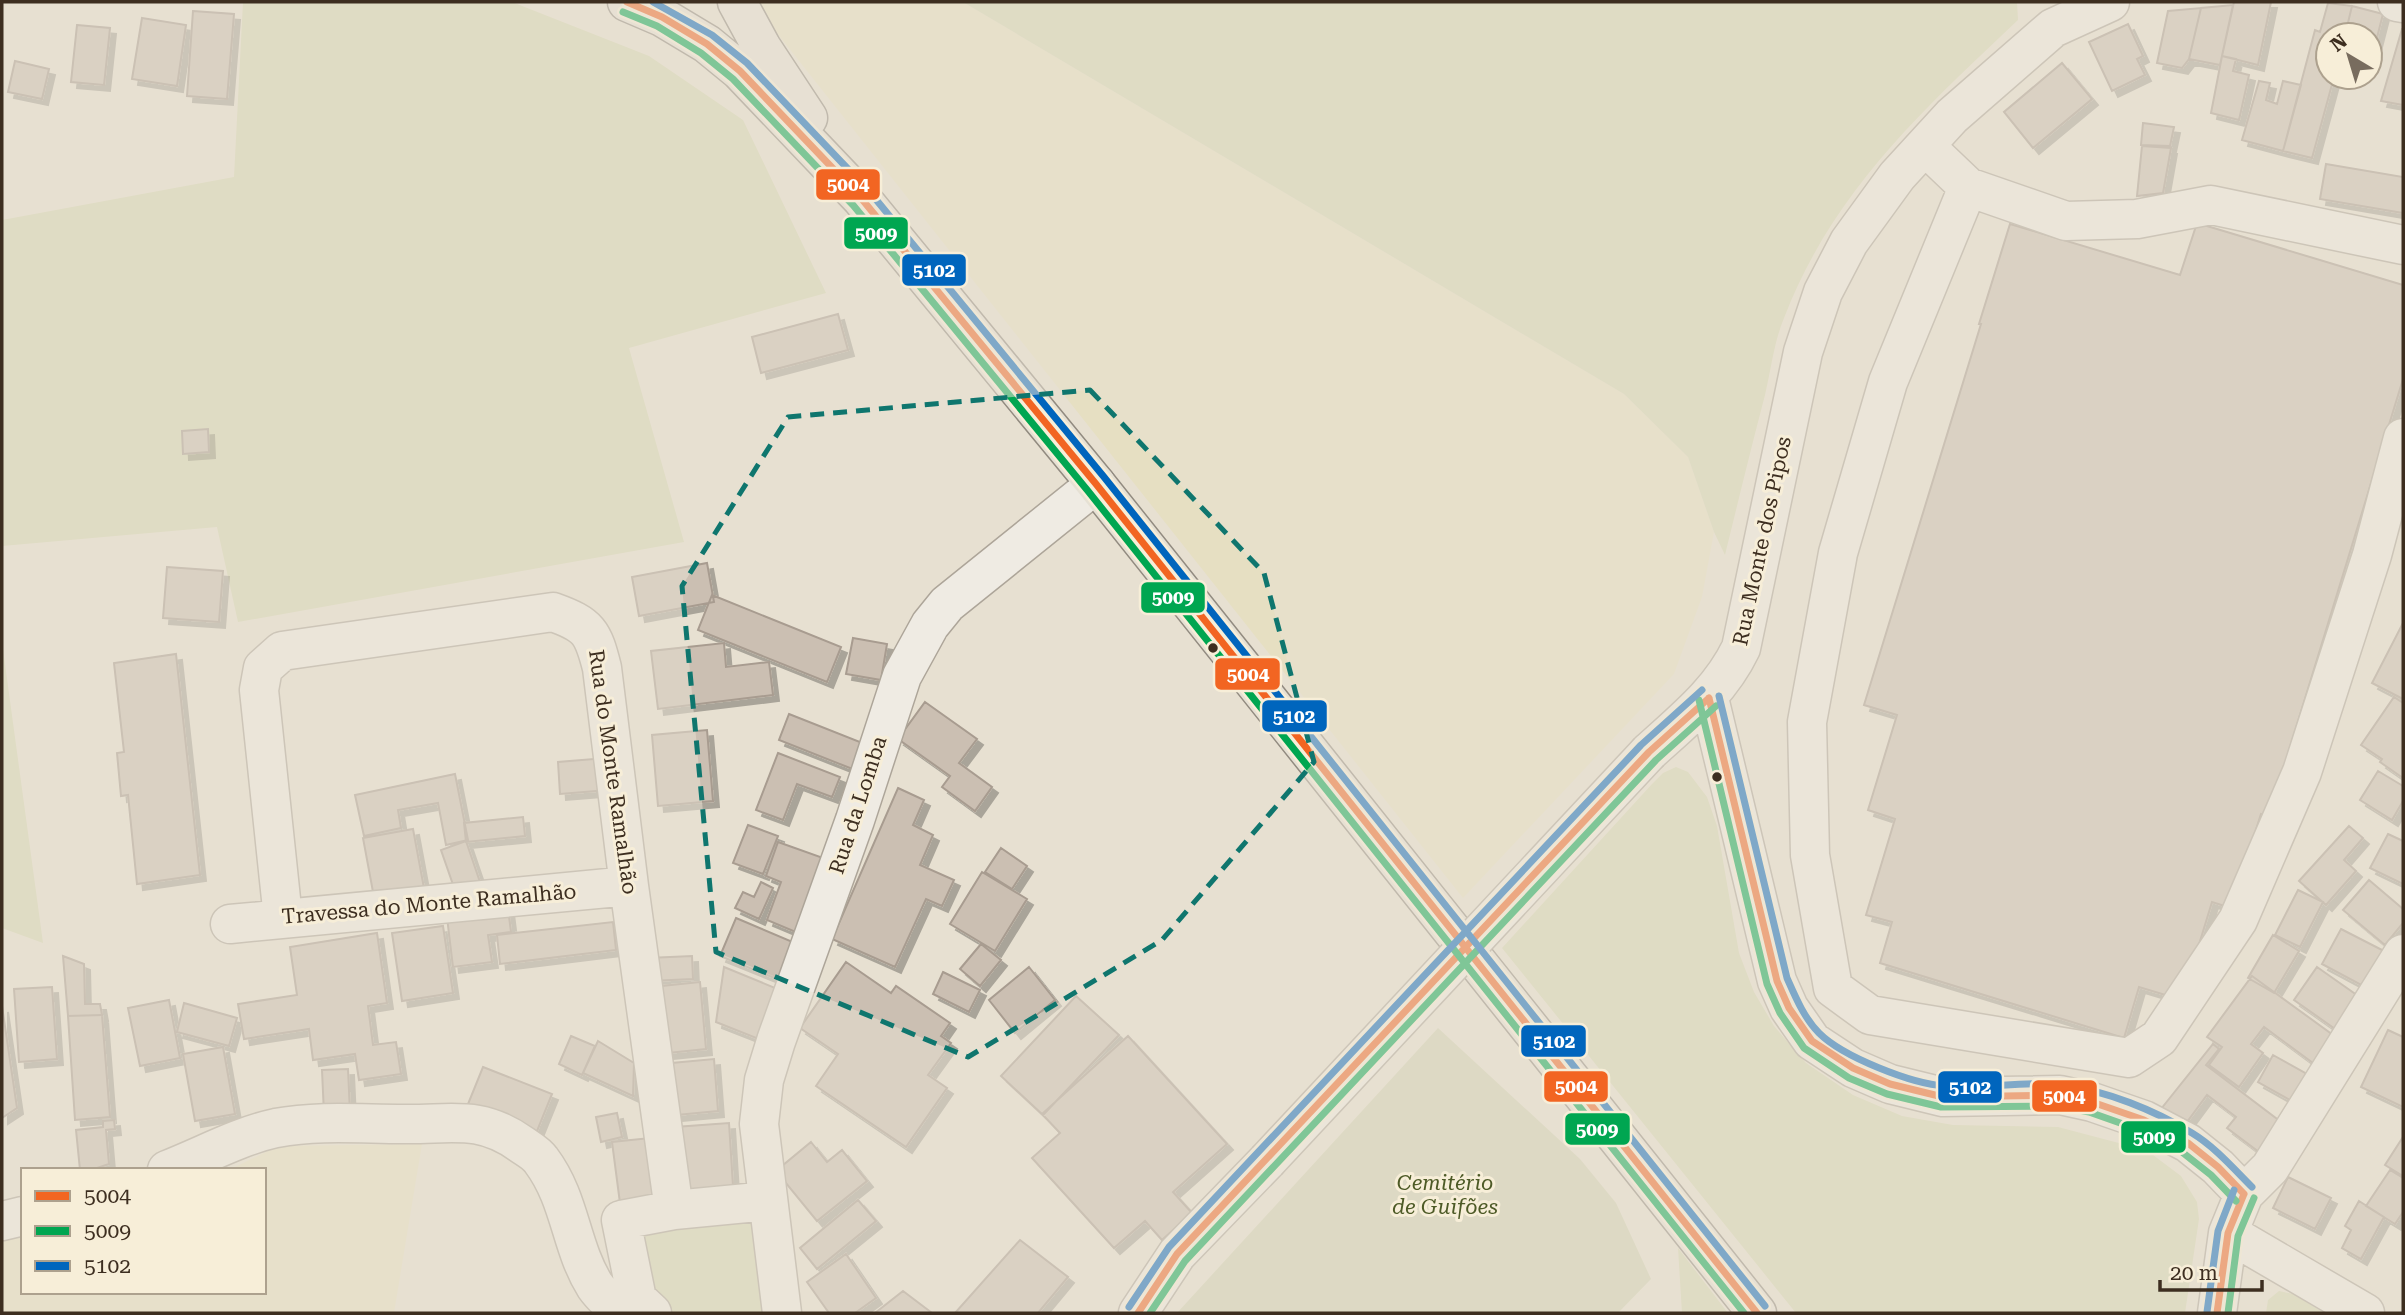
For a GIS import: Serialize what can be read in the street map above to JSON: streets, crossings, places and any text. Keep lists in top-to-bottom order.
{
  "streets": {
    "street": [
      "Rua Monte dos Pipos",
      "Rua do Monte Ramalhão",
      "Rua da Lomba",
      "Travessa do Monte Ramalhão"
    ]
  },
  "crossings": [
    ["Rua do Monte Ramalhão", "Travessa do Monte Ramalhão"]
  ],
  "parks": ["Cemitério de Guifões"],
  "lines": ["transit line 5004", "transit line 5102", "transit line 5009"],
  "legend": ["5004", "5009", "5102"],
  "scale_bar": "20 m",
  "north": "top left"
}
